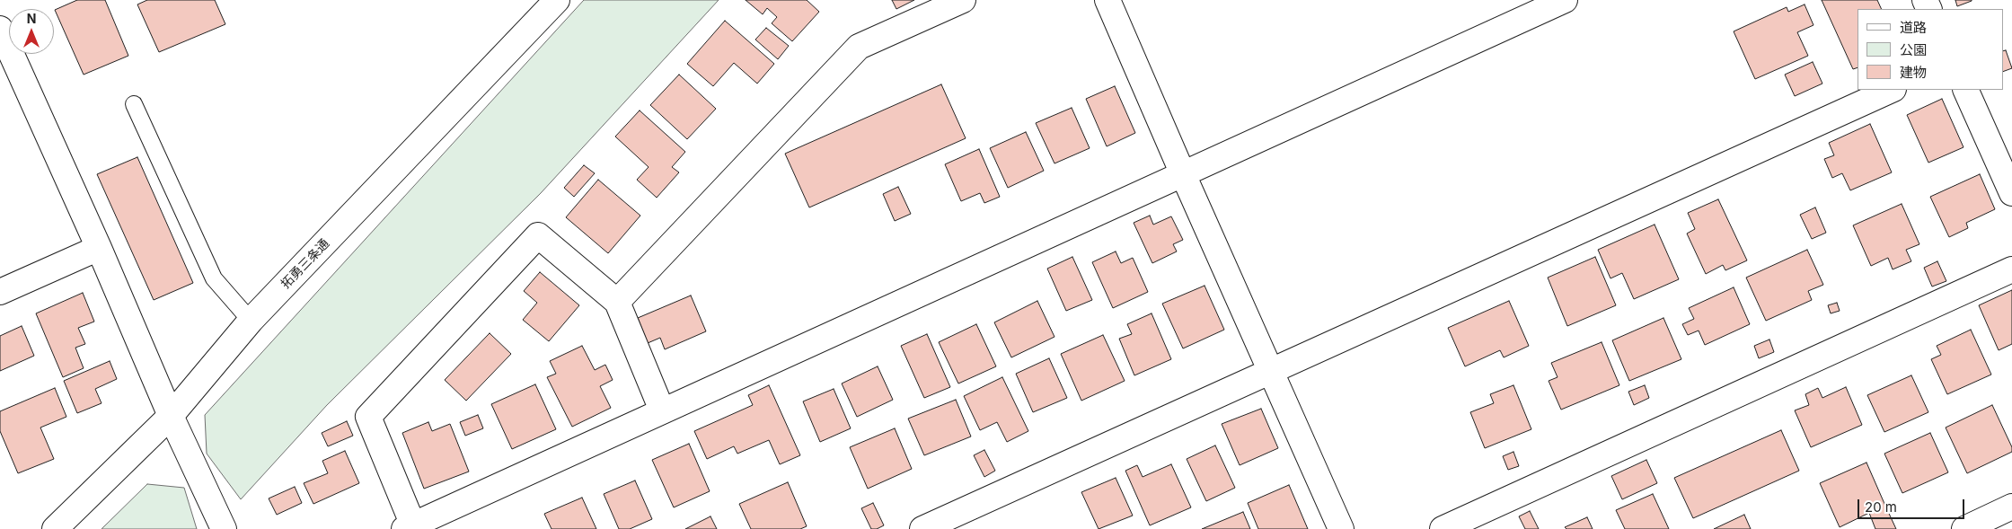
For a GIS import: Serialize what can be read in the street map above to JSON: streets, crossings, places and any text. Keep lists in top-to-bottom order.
{
  "streets": {
    "street": ["拓勇三条通"]
  },
  "legend": ["道路", "公園", "建物"],
  "scale_bar": "20 m",
  "north": "top"
}
